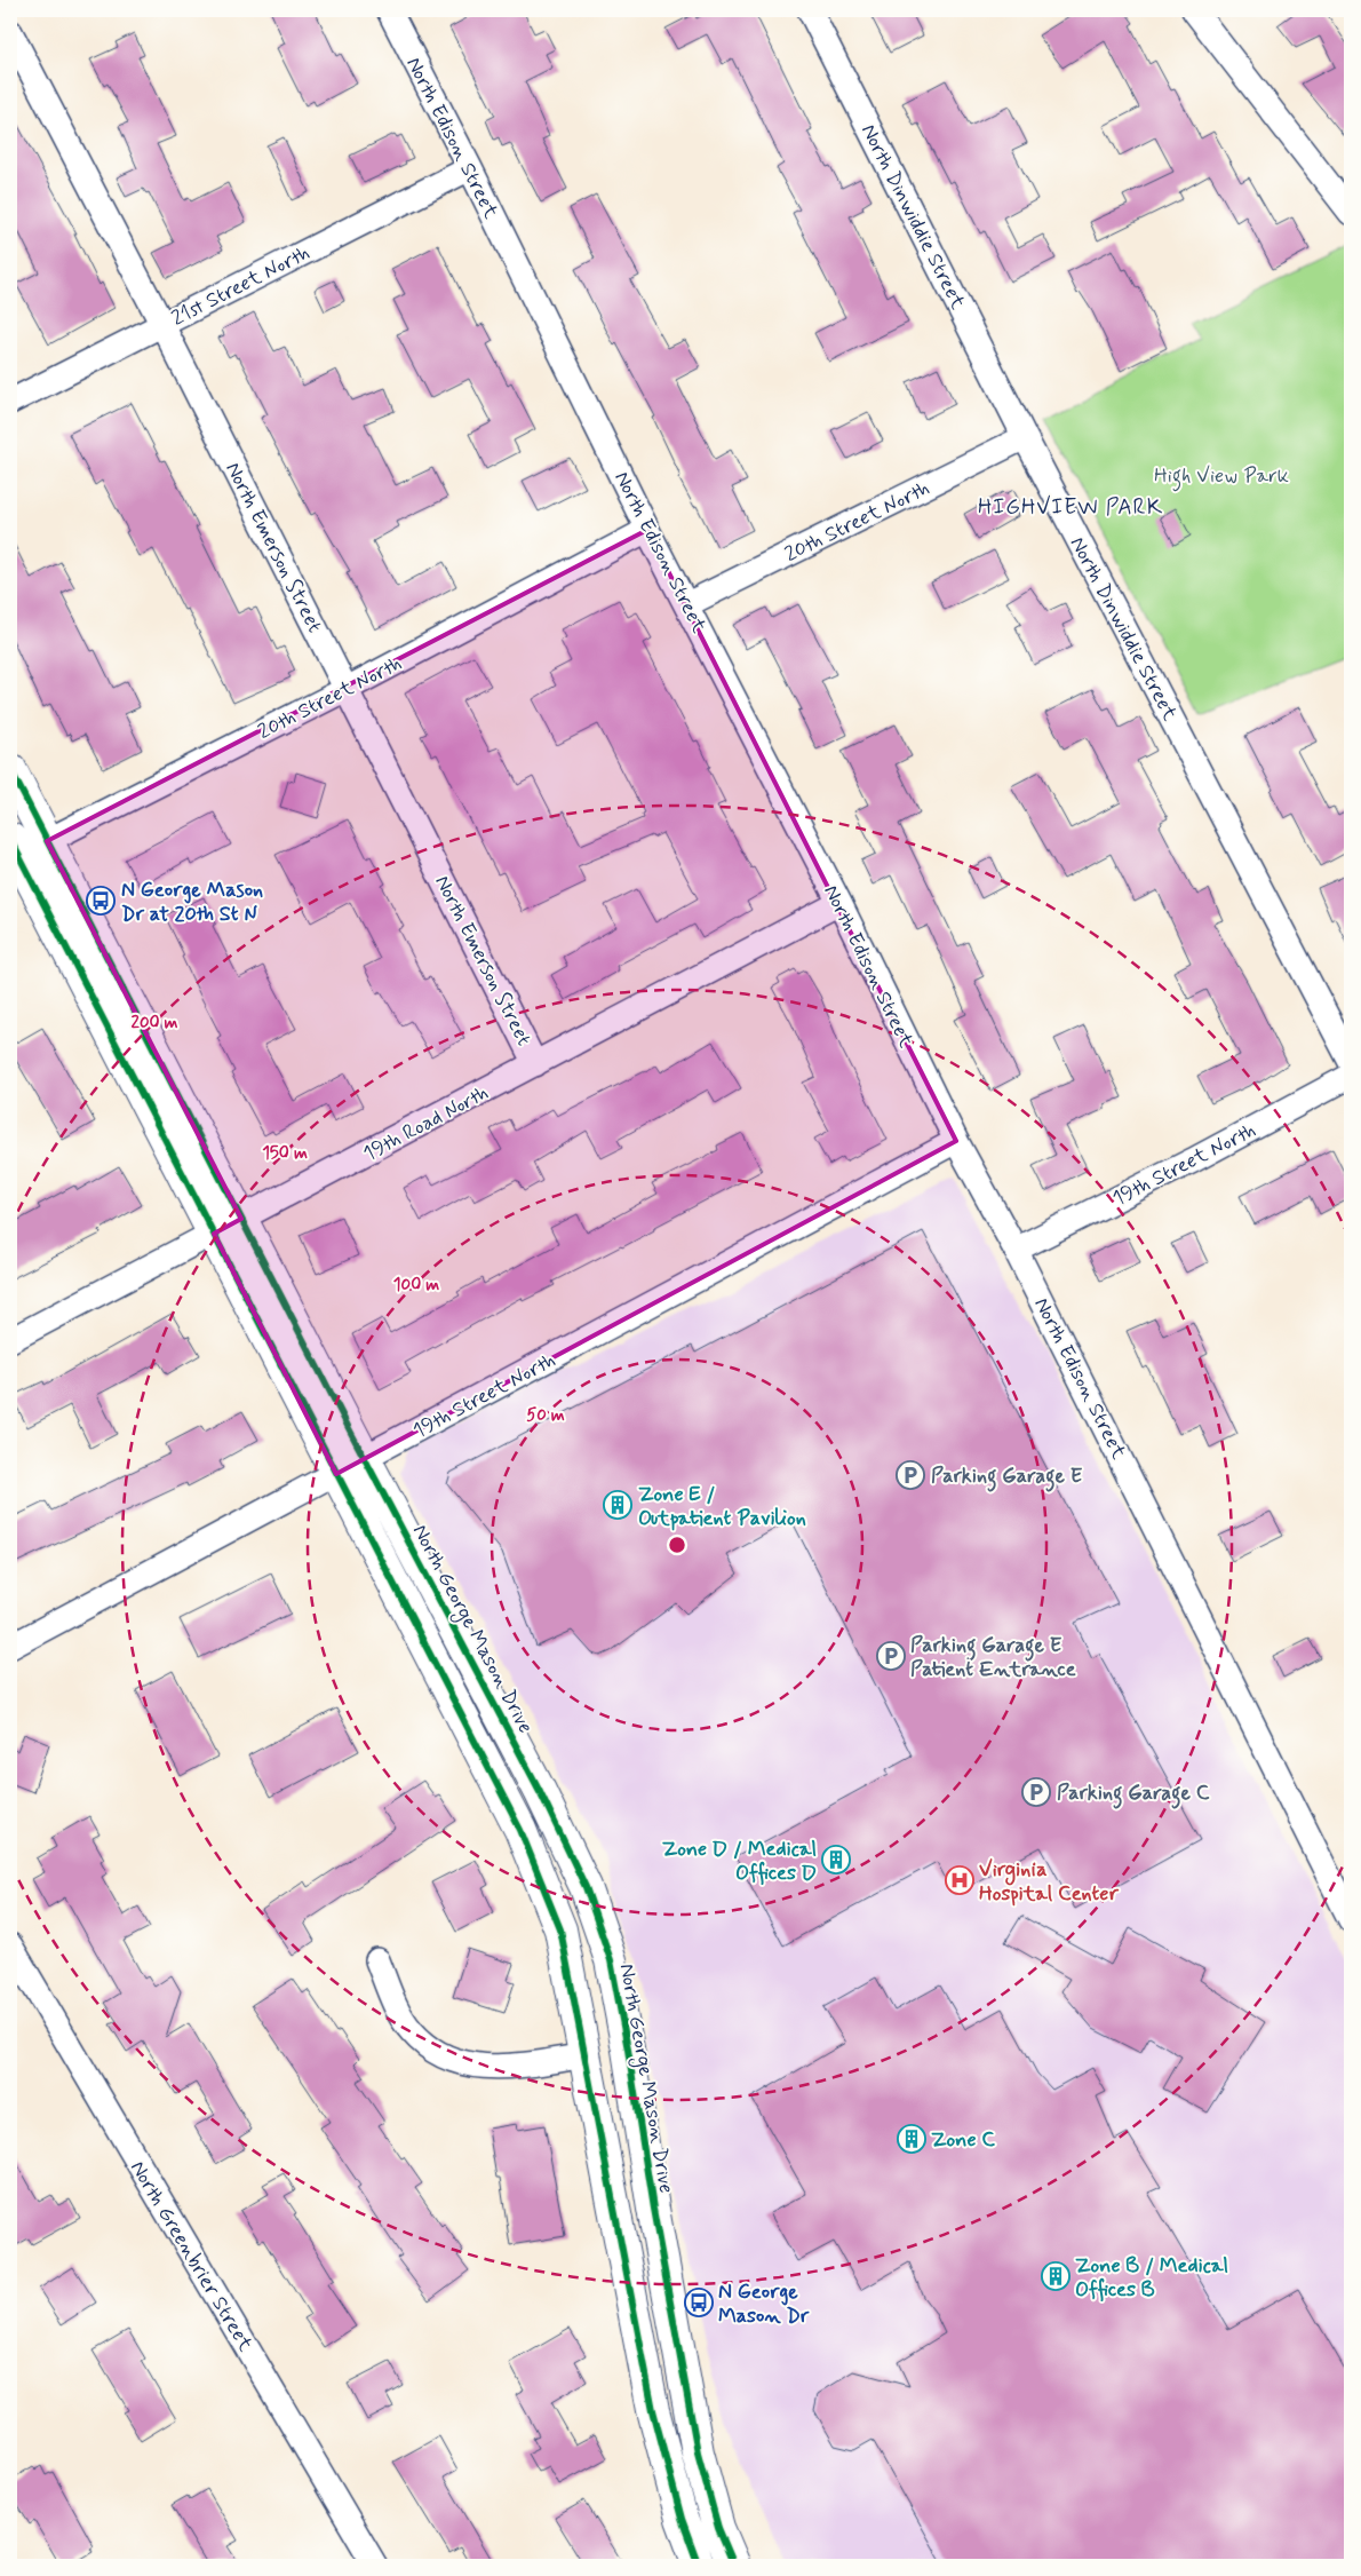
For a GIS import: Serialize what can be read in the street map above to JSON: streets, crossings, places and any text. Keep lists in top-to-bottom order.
{
  "streets": {
    "main road": ["North George Mason Drive"],
    "street": [
      "North Edison Street",
      "North Dinwiddie Street",
      "21st Street North",
      "20th Street North",
      "North Emerson Street",
      "19th Road North",
      "19th Street North",
      "North Greenbrier Street"
    ]
  },
  "crossings": [
    ["North Edison Street", "21st Street North"],
    ["North Edison Street", "20th Street North"],
    ["North Edison Street", "19th Road North"],
    ["North Edison Street", "19th Street North"],
    ["North Dinwiddie Street", "20th Street North"],
    ["21st Street North", "North Emerson Street"],
    ["20th Street North", "North Emerson Street"],
    ["20th Street North", "North George Mason Drive"],
    ["North Emerson Street", "19th Road North"],
    ["19th Road North", "North George Mason Drive"],
    ["19th Street North", "North George Mason Drive"]
  ],
  "districts": ["HIGHVIEW PARK"],
  "parks": ["High View Park"],
  "places": {
    "bus stop": ["N George Mason Dr at 20th St N", "N George Mason Dr"],
    "parking": ["Parking Garage E", "Parking Garage E Patient Entrance", "Parking Garage C"],
    "building": [
      "Zone E / Outpatient Pavilion",
      "Zone D / Medical Offices D",
      "Zone C",
      "Zone B / Medical Offices B"
    ],
    "hospital": ["Virginia Hospital Center"]
  },
  "rings": [
    "200 m",
    "150 m",
    "100 m",
    "50 m"
  ]
}
